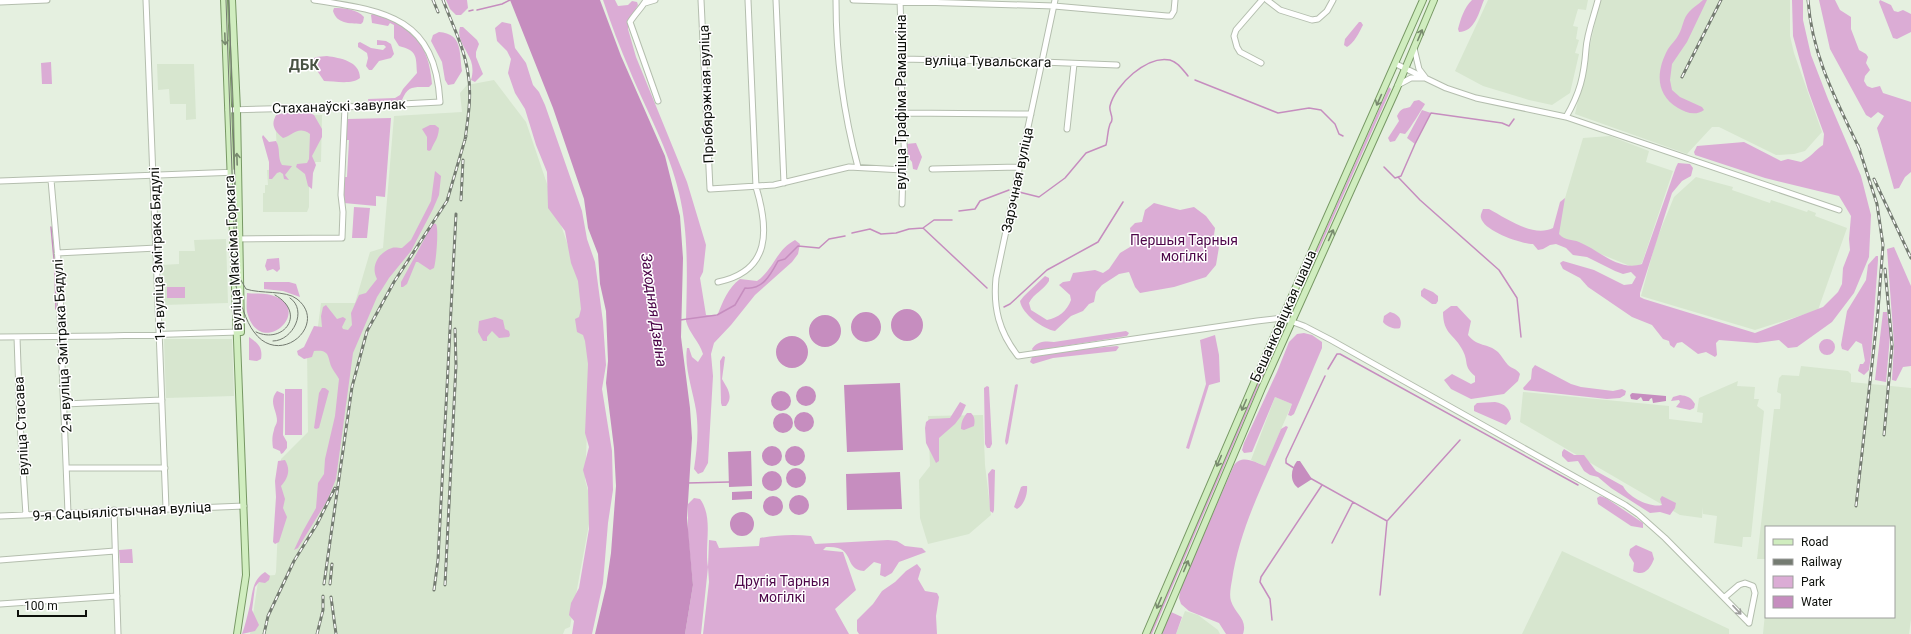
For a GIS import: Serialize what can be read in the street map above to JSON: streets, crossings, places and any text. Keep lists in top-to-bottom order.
{
  "streets": {
    "main road": ["вуліца Максіма Горкага", "Бешанковіцкая шаша"],
    "street": [
      "вуліца Тувальскага",
      "Прыбярэжная вуліца",
      "вуліца Трафіма Рамашкіна",
      "Стаханаўскі завулак",
      "Зарэчная вуліца",
      "1-я вуліца Змітрака Бядулі",
      "2-я вуліца Змітрака Бядулі",
      "вуліца Стасава",
      "9-я Сацыялістычная вуліца"
    ]
  },
  "crossings": [
    ["вуліца Тувальскага", "вуліца Трафіма Рамашкіна"],
    ["вуліца Тувальскага", "Зарэчная вуліца"],
    ["Стаханаўскі завулак", "вуліца Максіма Горкага"],
    ["Зарэчная вуліца", "Бешанковіцкая шаша"],
    ["вуліца Максіма Горкага", "9-я Сацыялістычная вуліца"],
    ["1-я вуліца Змітрака Бядулі", "9-я Сацыялістычная вуліца"],
    ["2-я вуліца Змітрака Бядулі", "9-я Сацыялістычная вуліца"],
    ["вуліца Стасава", "9-я Сацыялістычная вуліца"]
  ],
  "districts": ["ДБК"],
  "water": ["Заходняя Дзвіна"],
  "parks": ["Першыя Тарныя могілкі", "Другія Тарныя могілкі"],
  "legend": [
    "Road",
    "Railway",
    "Park",
    "Water"
  ],
  "scale_bar": "100 m"
}
